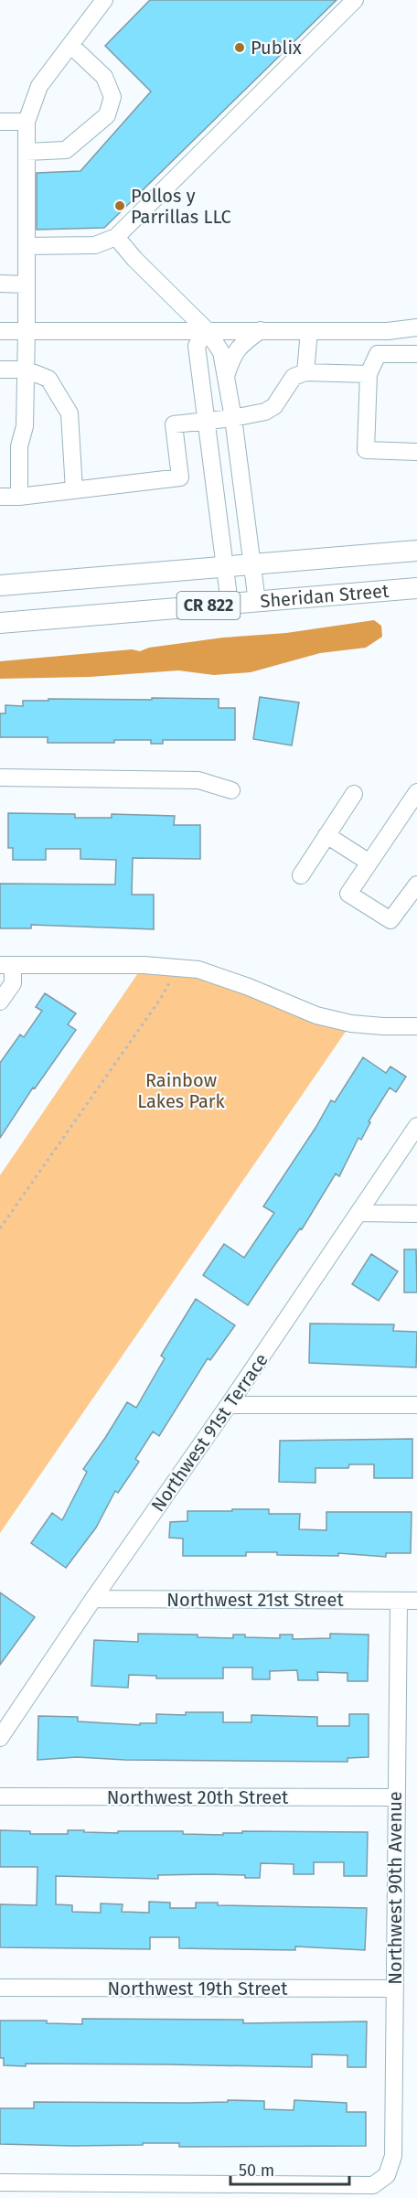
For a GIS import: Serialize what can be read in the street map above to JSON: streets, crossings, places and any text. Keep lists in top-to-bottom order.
{
  "streets": {
    "main road": ["Sheridan Street", "CR 822"],
    "street": [
      "Northwest 91st Terrace",
      "Northwest 21st Street",
      "Northwest 20th Street",
      "Northwest 90th Avenue",
      "Northwest 19th Street"
    ]
  },
  "crossings": [
    ["Northwest 91st Terrace", "Northwest 21st Street"],
    ["Northwest 21st Street", "Northwest 90th Avenue"],
    ["Northwest 20th Street", "Northwest 90th Avenue"],
    ["Northwest 90th Avenue", "Northwest 19th Street"]
  ],
  "parks": ["Rainbow Lakes Park"],
  "places": ["Publix", "Pollos y Parrillas LLC"],
  "scale_bar": "50 m"
}
